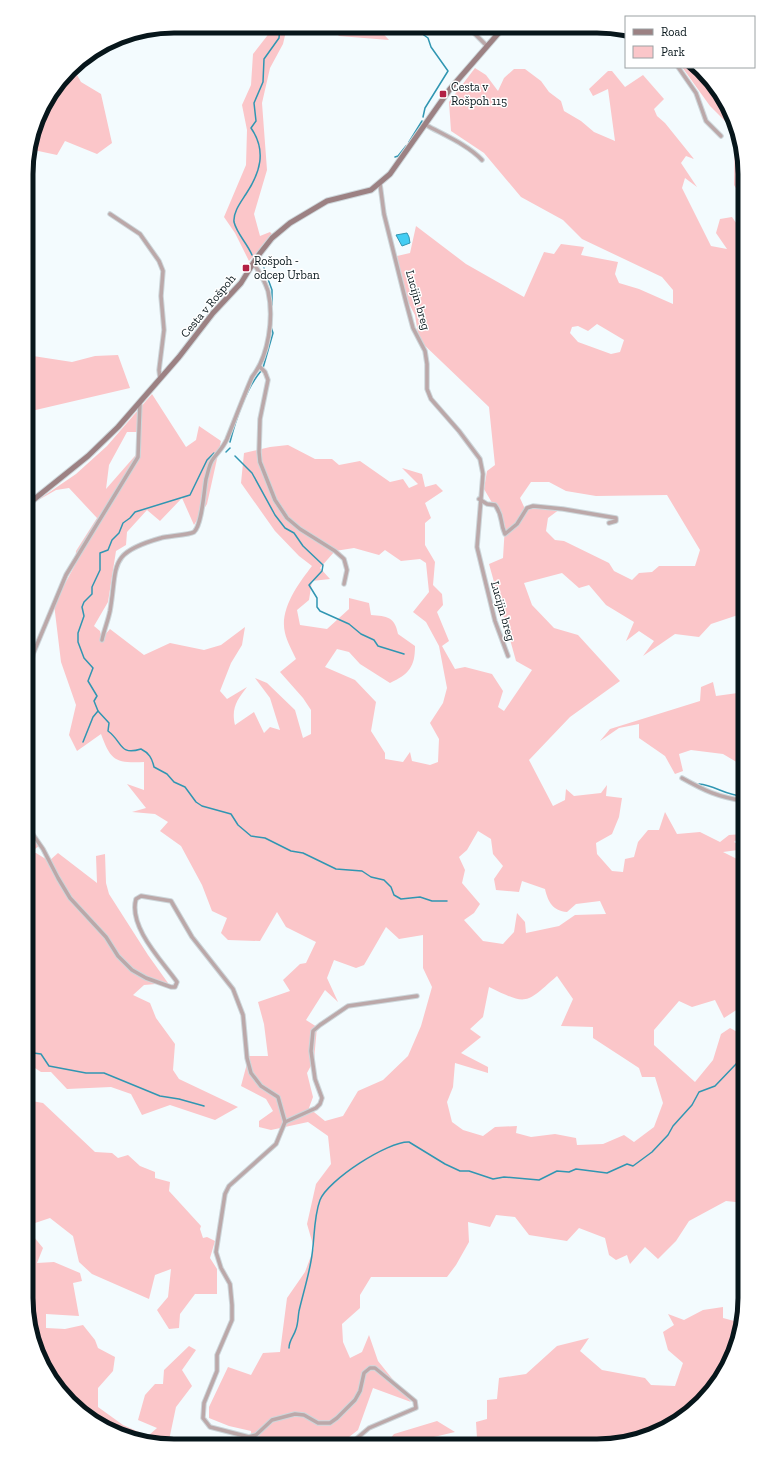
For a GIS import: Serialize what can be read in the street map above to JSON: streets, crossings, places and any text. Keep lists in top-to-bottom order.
{
  "streets": {
    "street": ["Lucijin breg", "Cesta v Rošpoh"]
  },
  "crossings": [
    ["Lucijin breg", "Cesta v Rošpoh"]
  ],
  "places": {
    "transit": ["Cesta v Rošpoh 115", "Rošpoh - odcep Urban"]
  },
  "legend": ["Road", "Park"]
}
